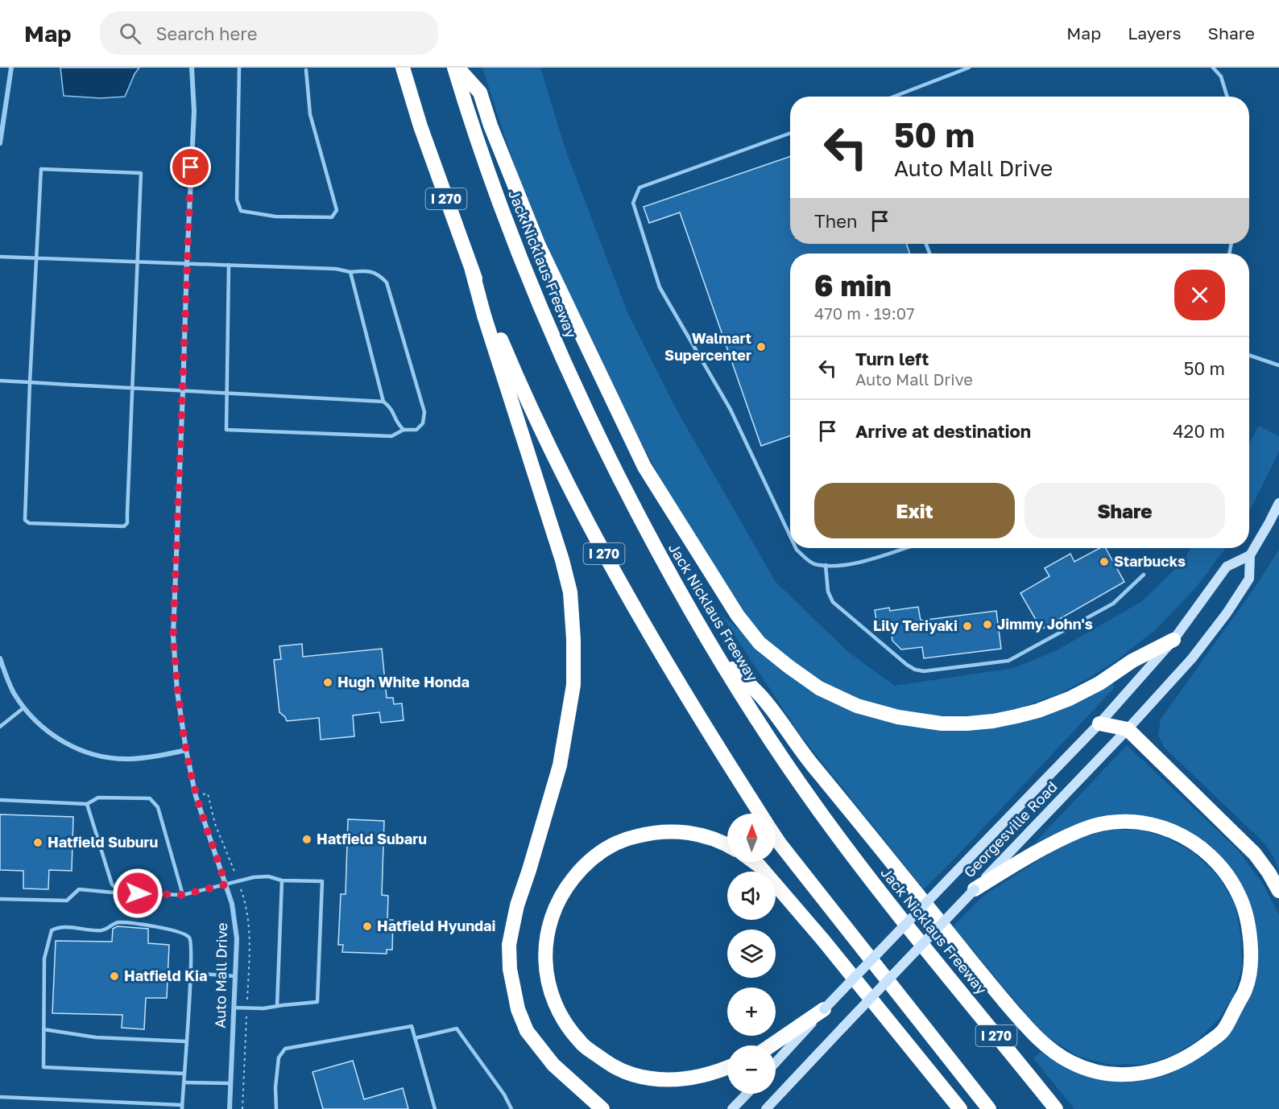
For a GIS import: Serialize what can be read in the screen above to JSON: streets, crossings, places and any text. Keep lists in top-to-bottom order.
{
  "streets": {
    "highway": ["I 270", "Jack Nicklaus Freeway"],
    "main road": ["Georgesville Road"],
    "street": ["Auto Mall Drive"]
  },
  "places": [
    "Walmart Supercenter",
    "Starbucks",
    "Jimmy John's",
    "Lily Teriyaki",
    "Hugh White Honda",
    "Hatfield Subaru",
    "Hatfield Suburu",
    "Hatfield Hyundai",
    "Hatfield Kia"
  ],
  "north": "top",
  "page": {
    "header": "Map",
    "search": "Search here",
    "nav": ["Map", "Layers", "Share"],
    "turn": ["50 m", "Auto Mall Drive"],
    "then": "Then",
    "heading": ["6 min", "470 m · 19:07"],
    "list": [
      {
        "name": "Turn left",
        "note": "Auto Mall Drive",
        "value": "50 m"
      },
      {
        "name": "Arrive at destination",
        "value": "420 m"
      }
    ],
    "buttons": ["Exit", "Share"],
    "map_buttons": ["+", "−"]
  }
}
